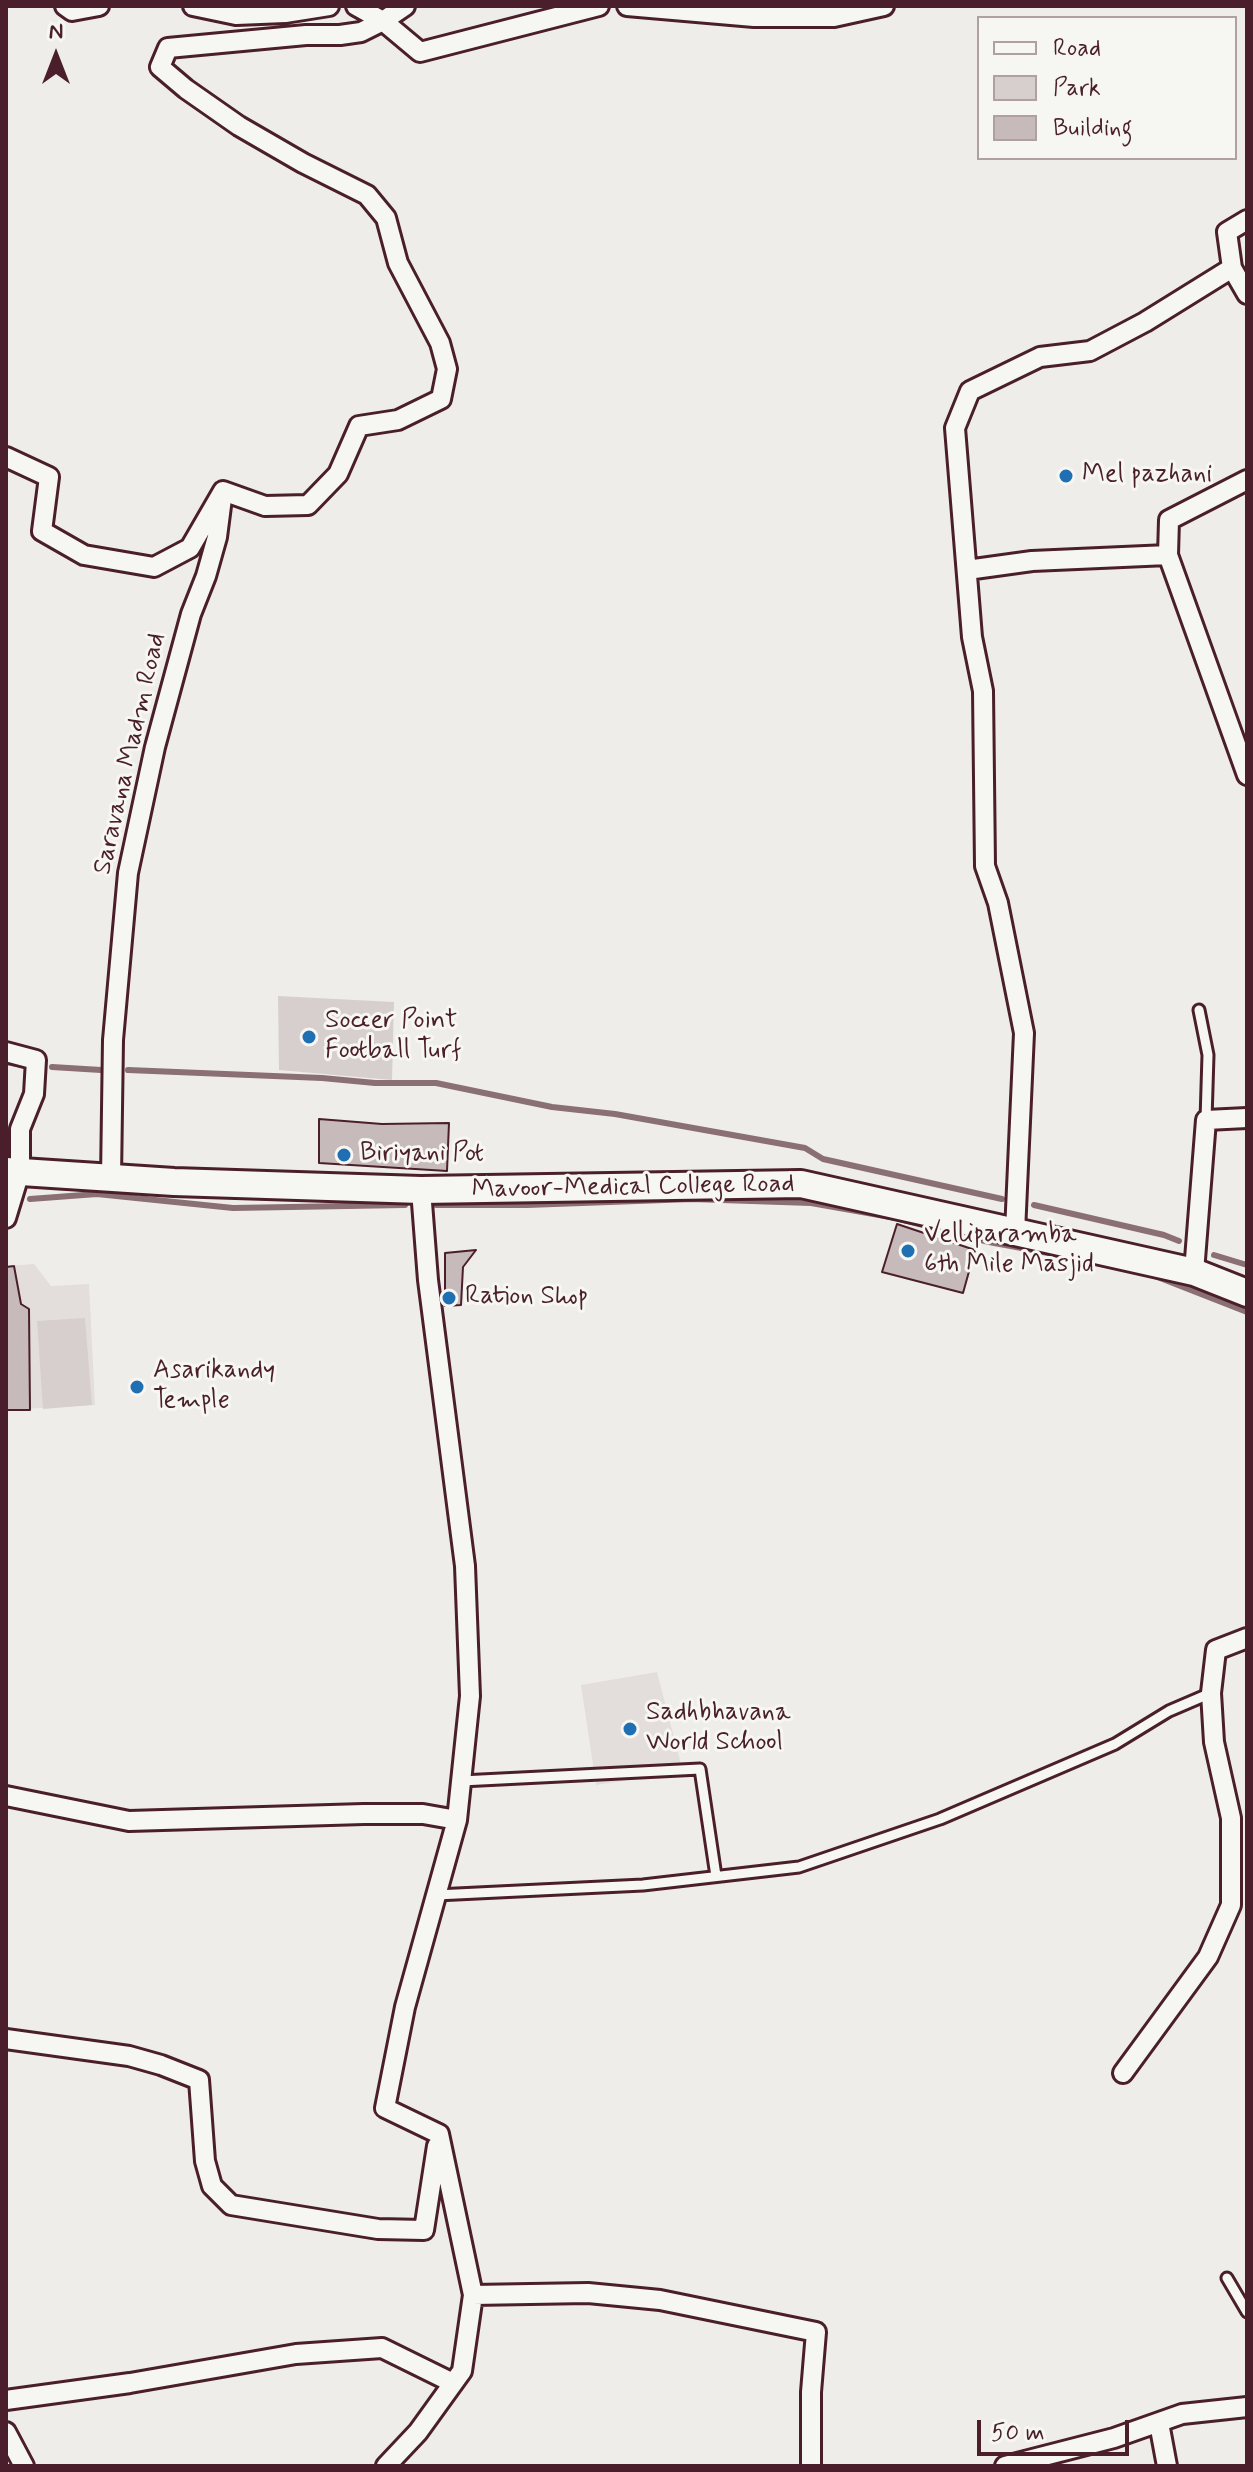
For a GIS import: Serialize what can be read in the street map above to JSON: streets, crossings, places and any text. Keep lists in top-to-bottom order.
{
  "streets": {
    "main road": ["Mavoor-Medical College Road"],
    "street": ["Saravana Madm Road"]
  },
  "crossings": [
    ["Saravana Madm Road", "Mavoor-Medical College Road"]
  ],
  "places": [
    "Mel pazhani",
    "Soccer Point Football Turf",
    "Biriyani Pot",
    "Velliparamba 6th Mile Masjid",
    "Ration Shop",
    "Asarikandy Temple",
    "Sadhbhavana World School"
  ],
  "legend": ["Road", "Park", "Building"],
  "scale_bar": "50 m",
  "north": "top"
}
